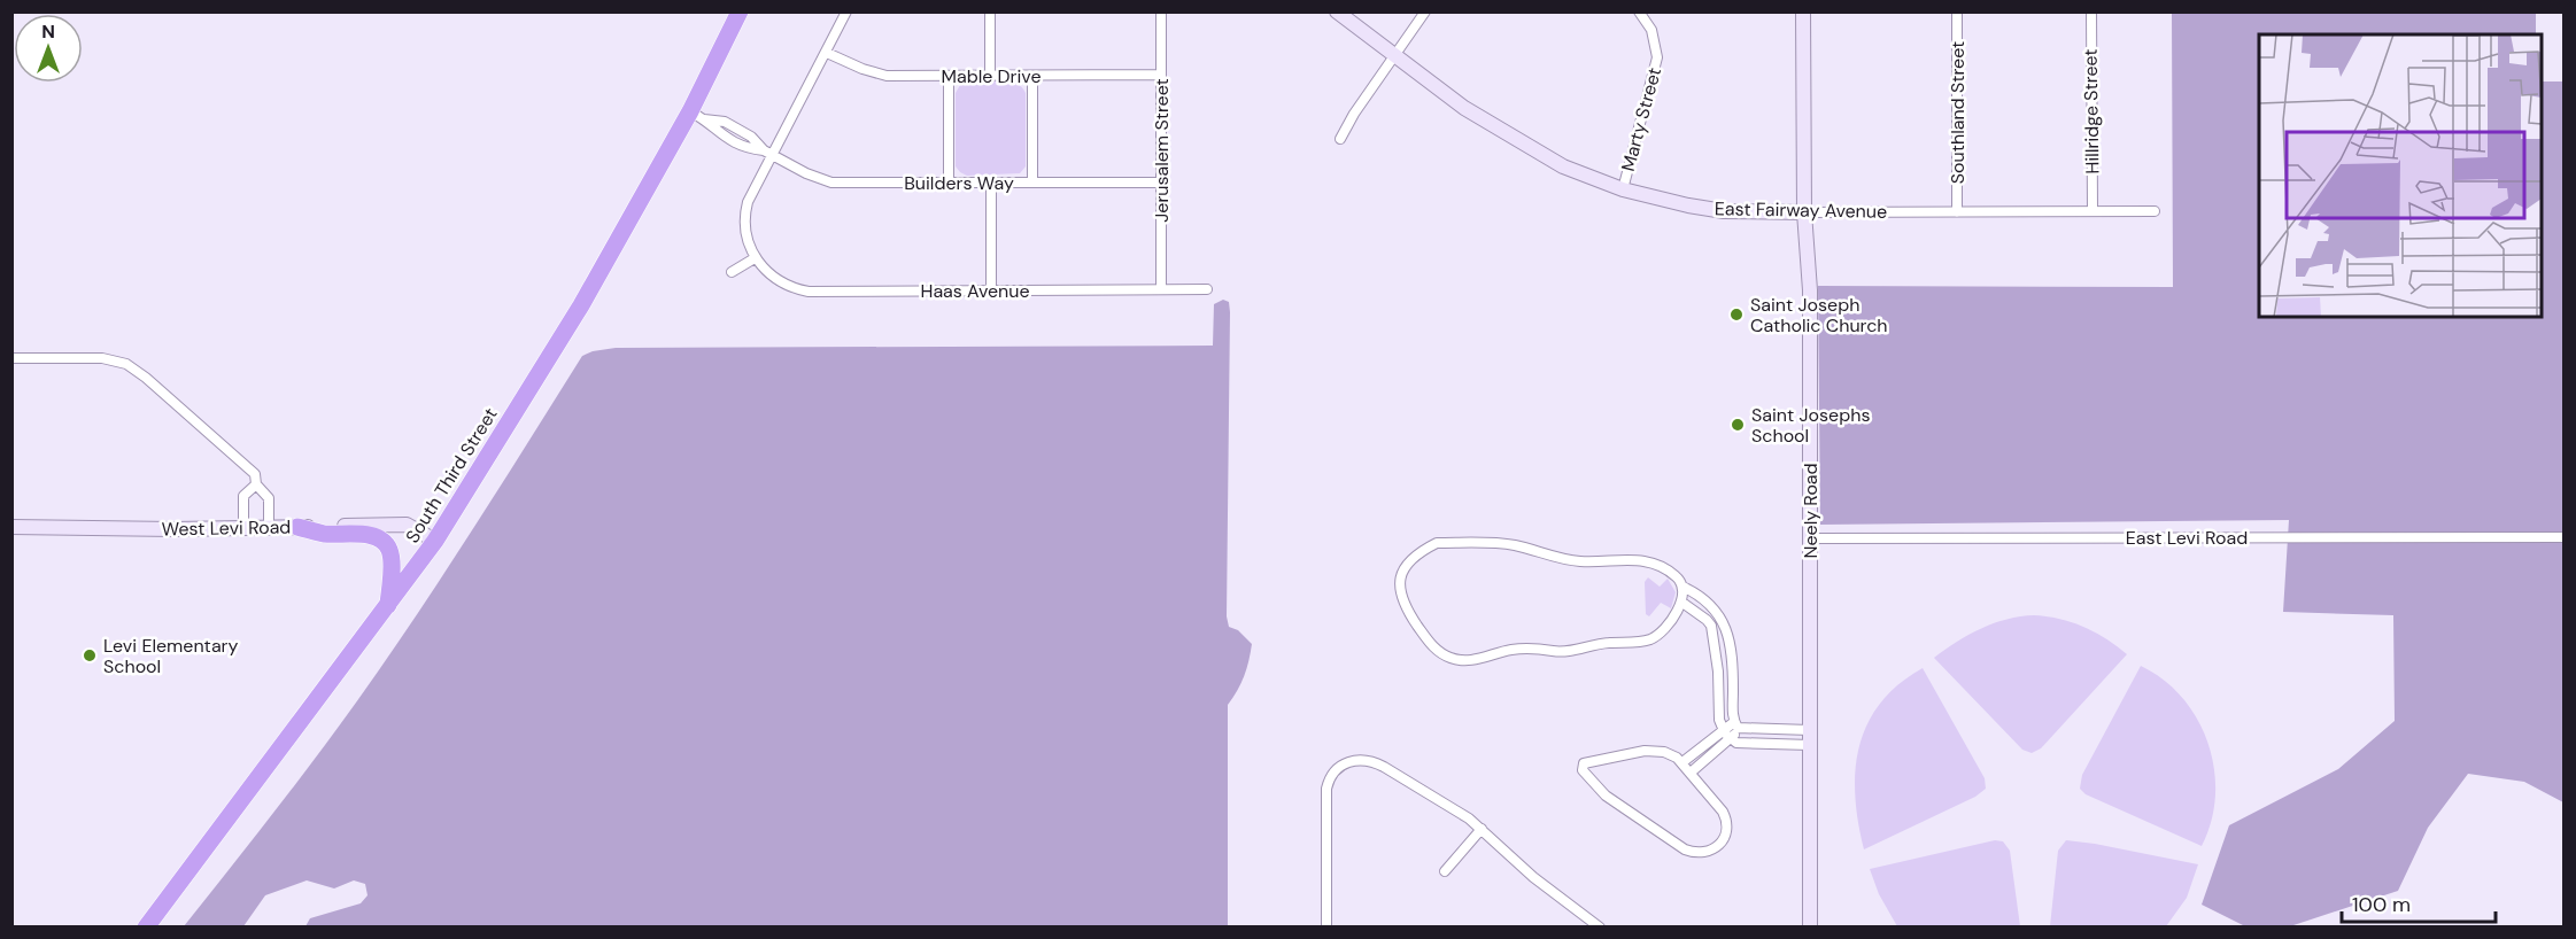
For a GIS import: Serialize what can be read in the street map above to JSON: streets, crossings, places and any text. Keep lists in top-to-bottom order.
{
  "streets": {
    "highway": ["South Third Street"],
    "street": [
      "Mable Drive",
      "Hillridge Street",
      "Southland Street",
      "Marty Street",
      "Jerusalem Street",
      "Builders Way",
      "East Fairway Avenue",
      "Haas Avenue",
      "Neely Road",
      "West Levi Road",
      "East Levi Road"
    ]
  },
  "crossings": [
    ["Mable Drive", "Jerusalem Street"],
    ["Hillridge Street", "East Fairway Avenue"],
    ["Southland Street", "East Fairway Avenue"],
    ["Marty Street", "East Fairway Avenue"],
    ["Jerusalem Street", "Builders Way"],
    ["Jerusalem Street", "Haas Avenue"],
    ["Builders Way", "South Third Street"],
    ["East Fairway Avenue", "Neely Road"],
    ["South Third Street", "West Levi Road"],
    ["Neely Road", "East Levi Road"]
  ],
  "places": ["Saint Joseph Catholic Church", "Saint Josephs School", "Levi Elementary School"],
  "scale_bar": "100 m",
  "north": "top"
}
